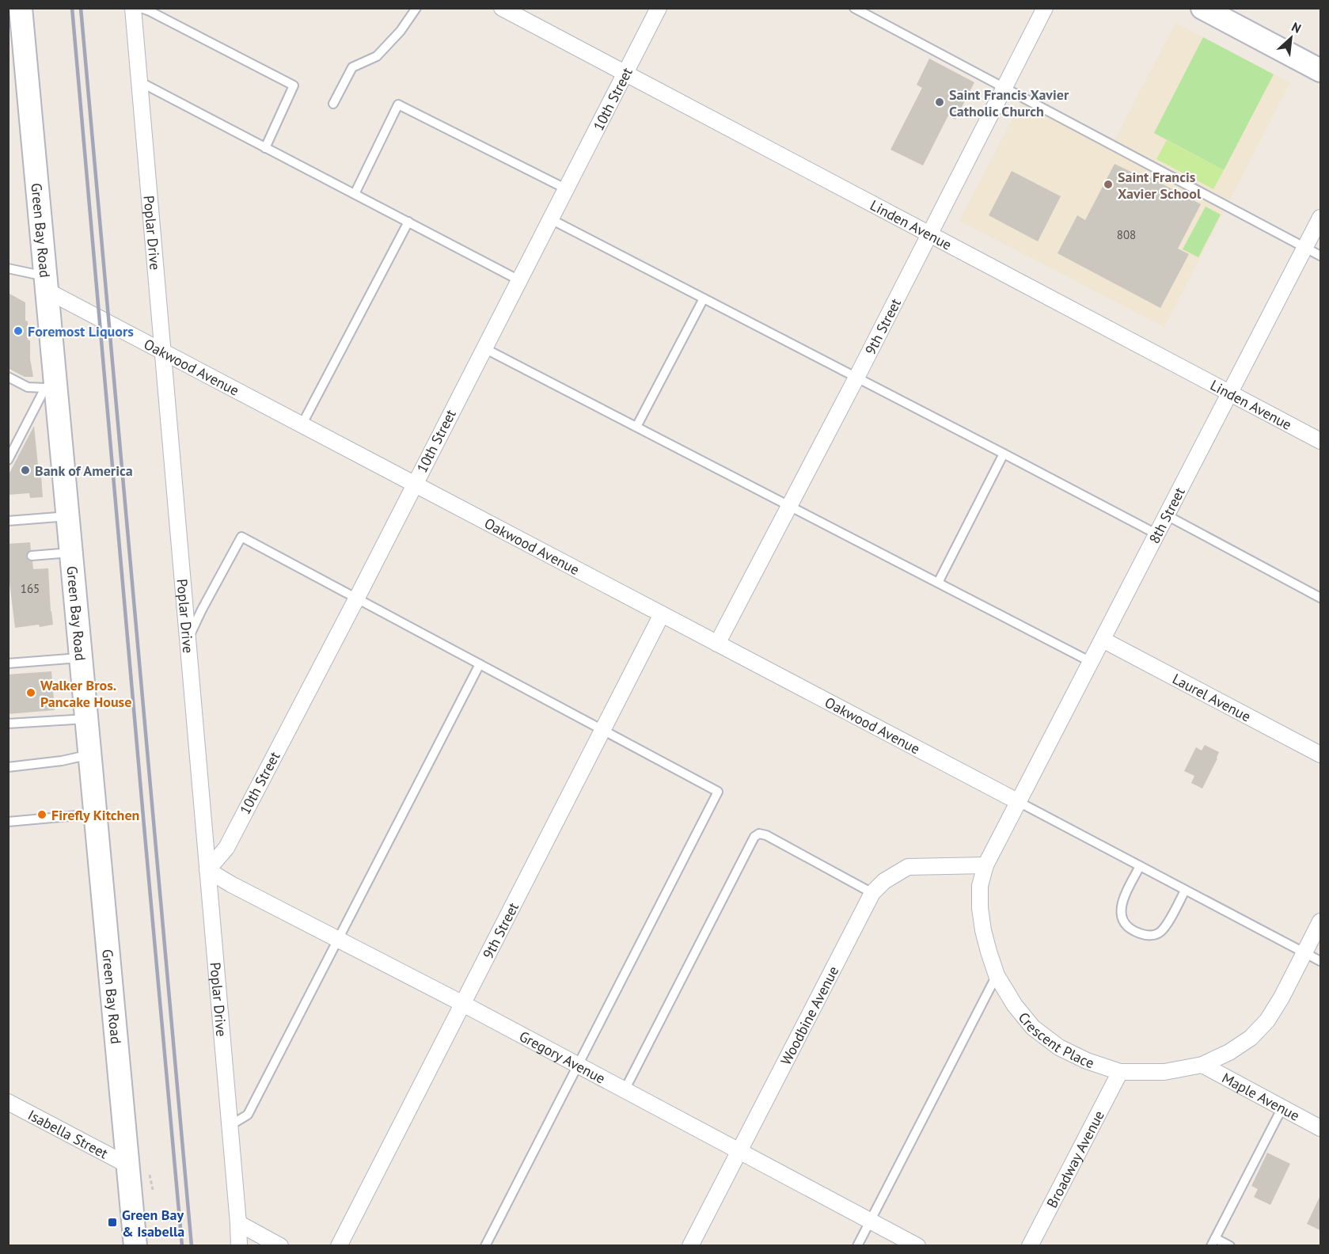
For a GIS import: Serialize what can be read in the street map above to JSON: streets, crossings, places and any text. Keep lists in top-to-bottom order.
{
  "streets": {
    "main road": ["Green Bay Road"],
    "street": [
      "10th Street",
      "Linden Avenue",
      "Poplar Drive",
      "9th Street",
      "Oakwood Avenue",
      "8th Street",
      "Laurel Avenue",
      "Woodbine Avenue",
      "Crescent Place",
      "Gregory Avenue",
      "Maple Avenue",
      "Isabella Street",
      "Broadway Avenue"
    ]
  },
  "crossings": [
    ["10th Street", "Linden Avenue"],
    ["10th Street", "Poplar Drive"],
    ["10th Street", "Oakwood Avenue"],
    ["10th Street", "Gregory Avenue"],
    ["Linden Avenue", "9th Street"],
    ["Linden Avenue", "8th Street"],
    ["Green Bay Road", "Oakwood Avenue"],
    ["Green Bay Road", "Isabella Street"],
    ["Poplar Drive", "Oakwood Avenue"],
    ["Poplar Drive", "Gregory Avenue"],
    ["9th Street", "Oakwood Avenue"],
    ["9th Street", "Gregory Avenue"],
    ["Oakwood Avenue", "8th Street"],
    ["Oakwood Avenue", "Crescent Place"],
    ["8th Street", "Laurel Avenue"],
    ["8th Street", "Crescent Place"],
    ["Woodbine Avenue", "Crescent Place"],
    ["Woodbine Avenue", "Gregory Avenue"],
    ["Crescent Place", "Maple Avenue"],
    ["Crescent Place", "Broadway Avenue"]
  ],
  "places": {
    "other": [
      "Saint Francis Xavier Catholic Church",
      "Saint Francis Xavier School",
      "Foremost Liquors",
      "Bank of America",
      "Walker Bros. Pancake House",
      "Firefly Kitchen"
    ],
    "transit": ["Green Bay & Isabella"]
  },
  "house_numbers": ["808", "165"],
  "north": "top right"
}
